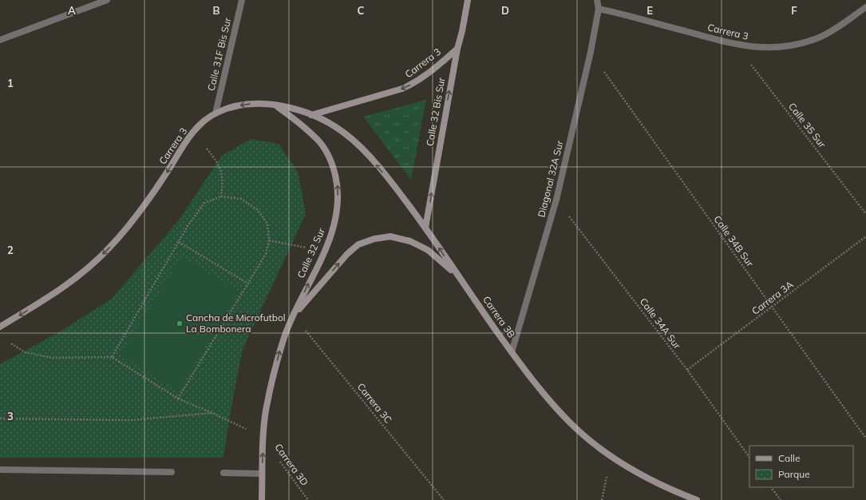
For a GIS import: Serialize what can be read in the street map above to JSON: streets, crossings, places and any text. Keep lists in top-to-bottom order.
{
  "streets": {
    "street": [
      "Carrera 3",
      "Calle 31F Bis Sur",
      "Calle 32 Bis Sur",
      "Diagonal 32A Sur",
      "Calle 32 Sur",
      "Carrera 3B"
    ],
    "path": [
      "Calle 35 Sur",
      "Calle 34B Sur",
      "Carrera 3A",
      "Calle 34A Sur",
      "Carrera 3C",
      "Carrera 3D"
    ]
  },
  "crossings": [
    ["Carrera 3", "Calle 31F Bis Sur"],
    ["Carrera 3", "Calle 32 Bis Sur"],
    ["Carrera 3", "Calle 35 Sur"],
    ["Carrera 3", "Diagonal 32A Sur"],
    ["Carrera 3", "Calle 32 Sur"],
    ["Carrera 3", "Carrera 3B"],
    ["Calle 32 Bis Sur", "Carrera 3B"],
    ["Diagonal 32A Sur", "Calle 34B Sur"],
    ["Diagonal 32A Sur", "Carrera 3B"],
    ["Diagonal 32A Sur", "Calle 34A Sur"],
    ["Calle 34B Sur", "Carrera 3A"],
    ["Calle 32 Sur", "Carrera 3B"],
    ["Calle 32 Sur", "Carrera 3C"],
    ["Calle 32 Sur", "Carrera 3D"],
    ["Carrera 3A", "Calle 34A Sur"]
  ],
  "one_way": ["Carrera 3", "Calle 32 Bis Sur", "Carrera 3B"],
  "places": ["Cancha de Microfutbol La Bombonera"],
  "legend": ["Calle", "Parque"],
  "grid": {
    "columns": [
      "A",
      "B",
      "C",
      "D",
      "E",
      "F"
    ],
    "rows": ["1", "2", "3"]
  }
}
